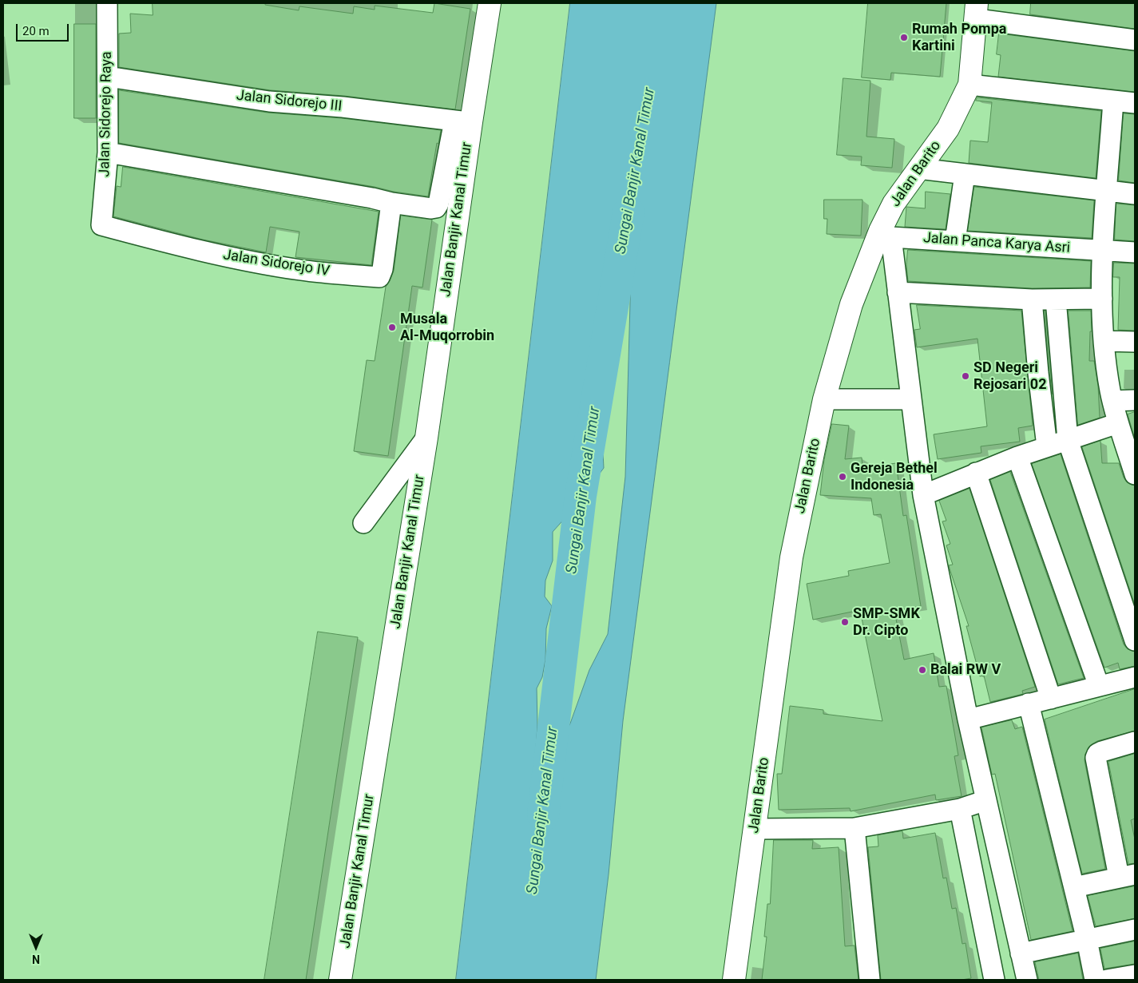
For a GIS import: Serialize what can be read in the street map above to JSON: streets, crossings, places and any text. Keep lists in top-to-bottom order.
{
  "streets": {
    "street": [
      "Jalan Sidorejo III",
      "Jalan Sidorejo Raya",
      "Jalan Barito",
      "Jalan Banjir Kanal Timur",
      "Jalan Panca Karya Asri",
      "Jalan Sidorejo IV"
    ]
  },
  "crossings": [
    ["Jalan Sidorejo III", "Jalan Sidorejo Raya"],
    ["Jalan Sidorejo III", "Jalan Banjir Kanal Timur"],
    ["Jalan Sidorejo Raya", "Jalan Sidorejo IV"],
    ["Jalan Barito", "Jalan Panca Karya Asri"]
  ],
  "water": ["Sungai Banjir Kanal Timur"],
  "places": [
    "Rumah Pompa Kartini",
    "Musala Al-Muqorrobin",
    "SD Negeri Rejosari 02",
    "Gereja Bethel Indonesia",
    "SMP-SMK Dr. Cipto",
    "Balai RW V"
  ],
  "scale_bar": "20 m",
  "north": "bottom"
}
